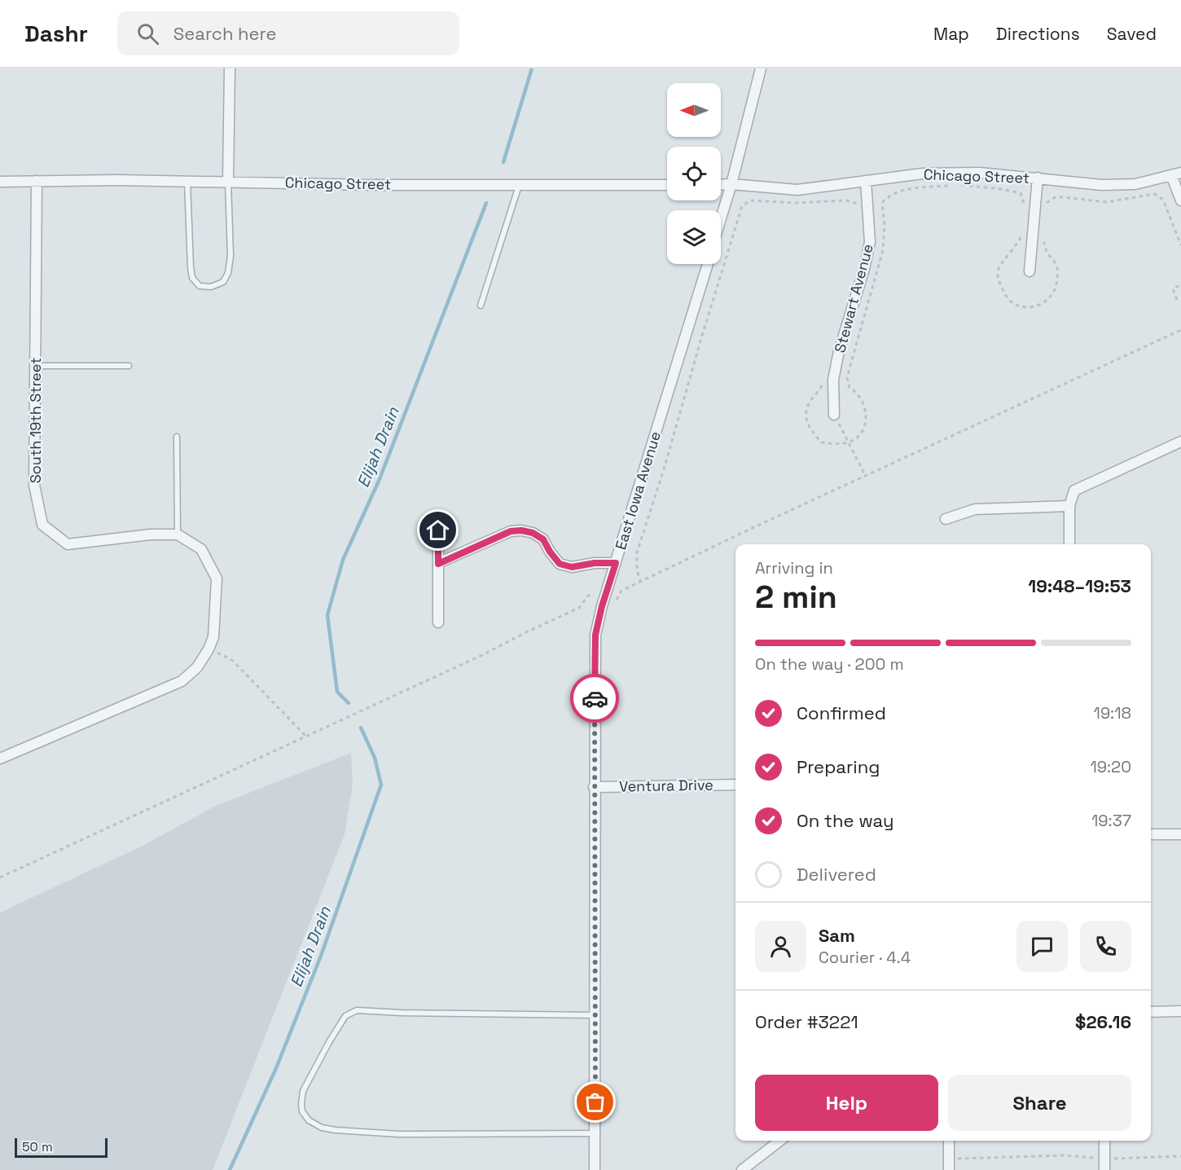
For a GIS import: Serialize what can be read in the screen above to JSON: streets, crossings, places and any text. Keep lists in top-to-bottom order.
{
  "streets": {
    "street": [
      "Chicago Street",
      "Stewart Avenue",
      "South 19th Street",
      "East Iowa Avenue",
      "Ventura Drive"
    ]
  },
  "crossings": [
    ["Chicago Street", "Stewart Avenue"],
    ["Chicago Street", "South 19th Street"],
    ["East Iowa Avenue", "Ventura Drive"]
  ],
  "water": ["Elijah Drain"],
  "scale_bar": "50 m",
  "north": "left",
  "page": {
    "header": "Dashr",
    "search": "Search here",
    "nav": ["Map", "Directions", "Saved"],
    "heading": ["2 min", "Arriving in", "19:48–19:53"],
    "panel": [
      "Sam",
      "Courier · 4.4",
      "Order #3221",
      "$26.16"
    ],
    "bar": "On the way · 200 m",
    "list": [
      ["Confirmed", "19:18"],
      ["Preparing", "19:20"],
      ["On the way", "19:37"],
      "Delivered"
    ],
    "buttons": ["Help", "Share"],
    "scale": "50 m"
  }
}
